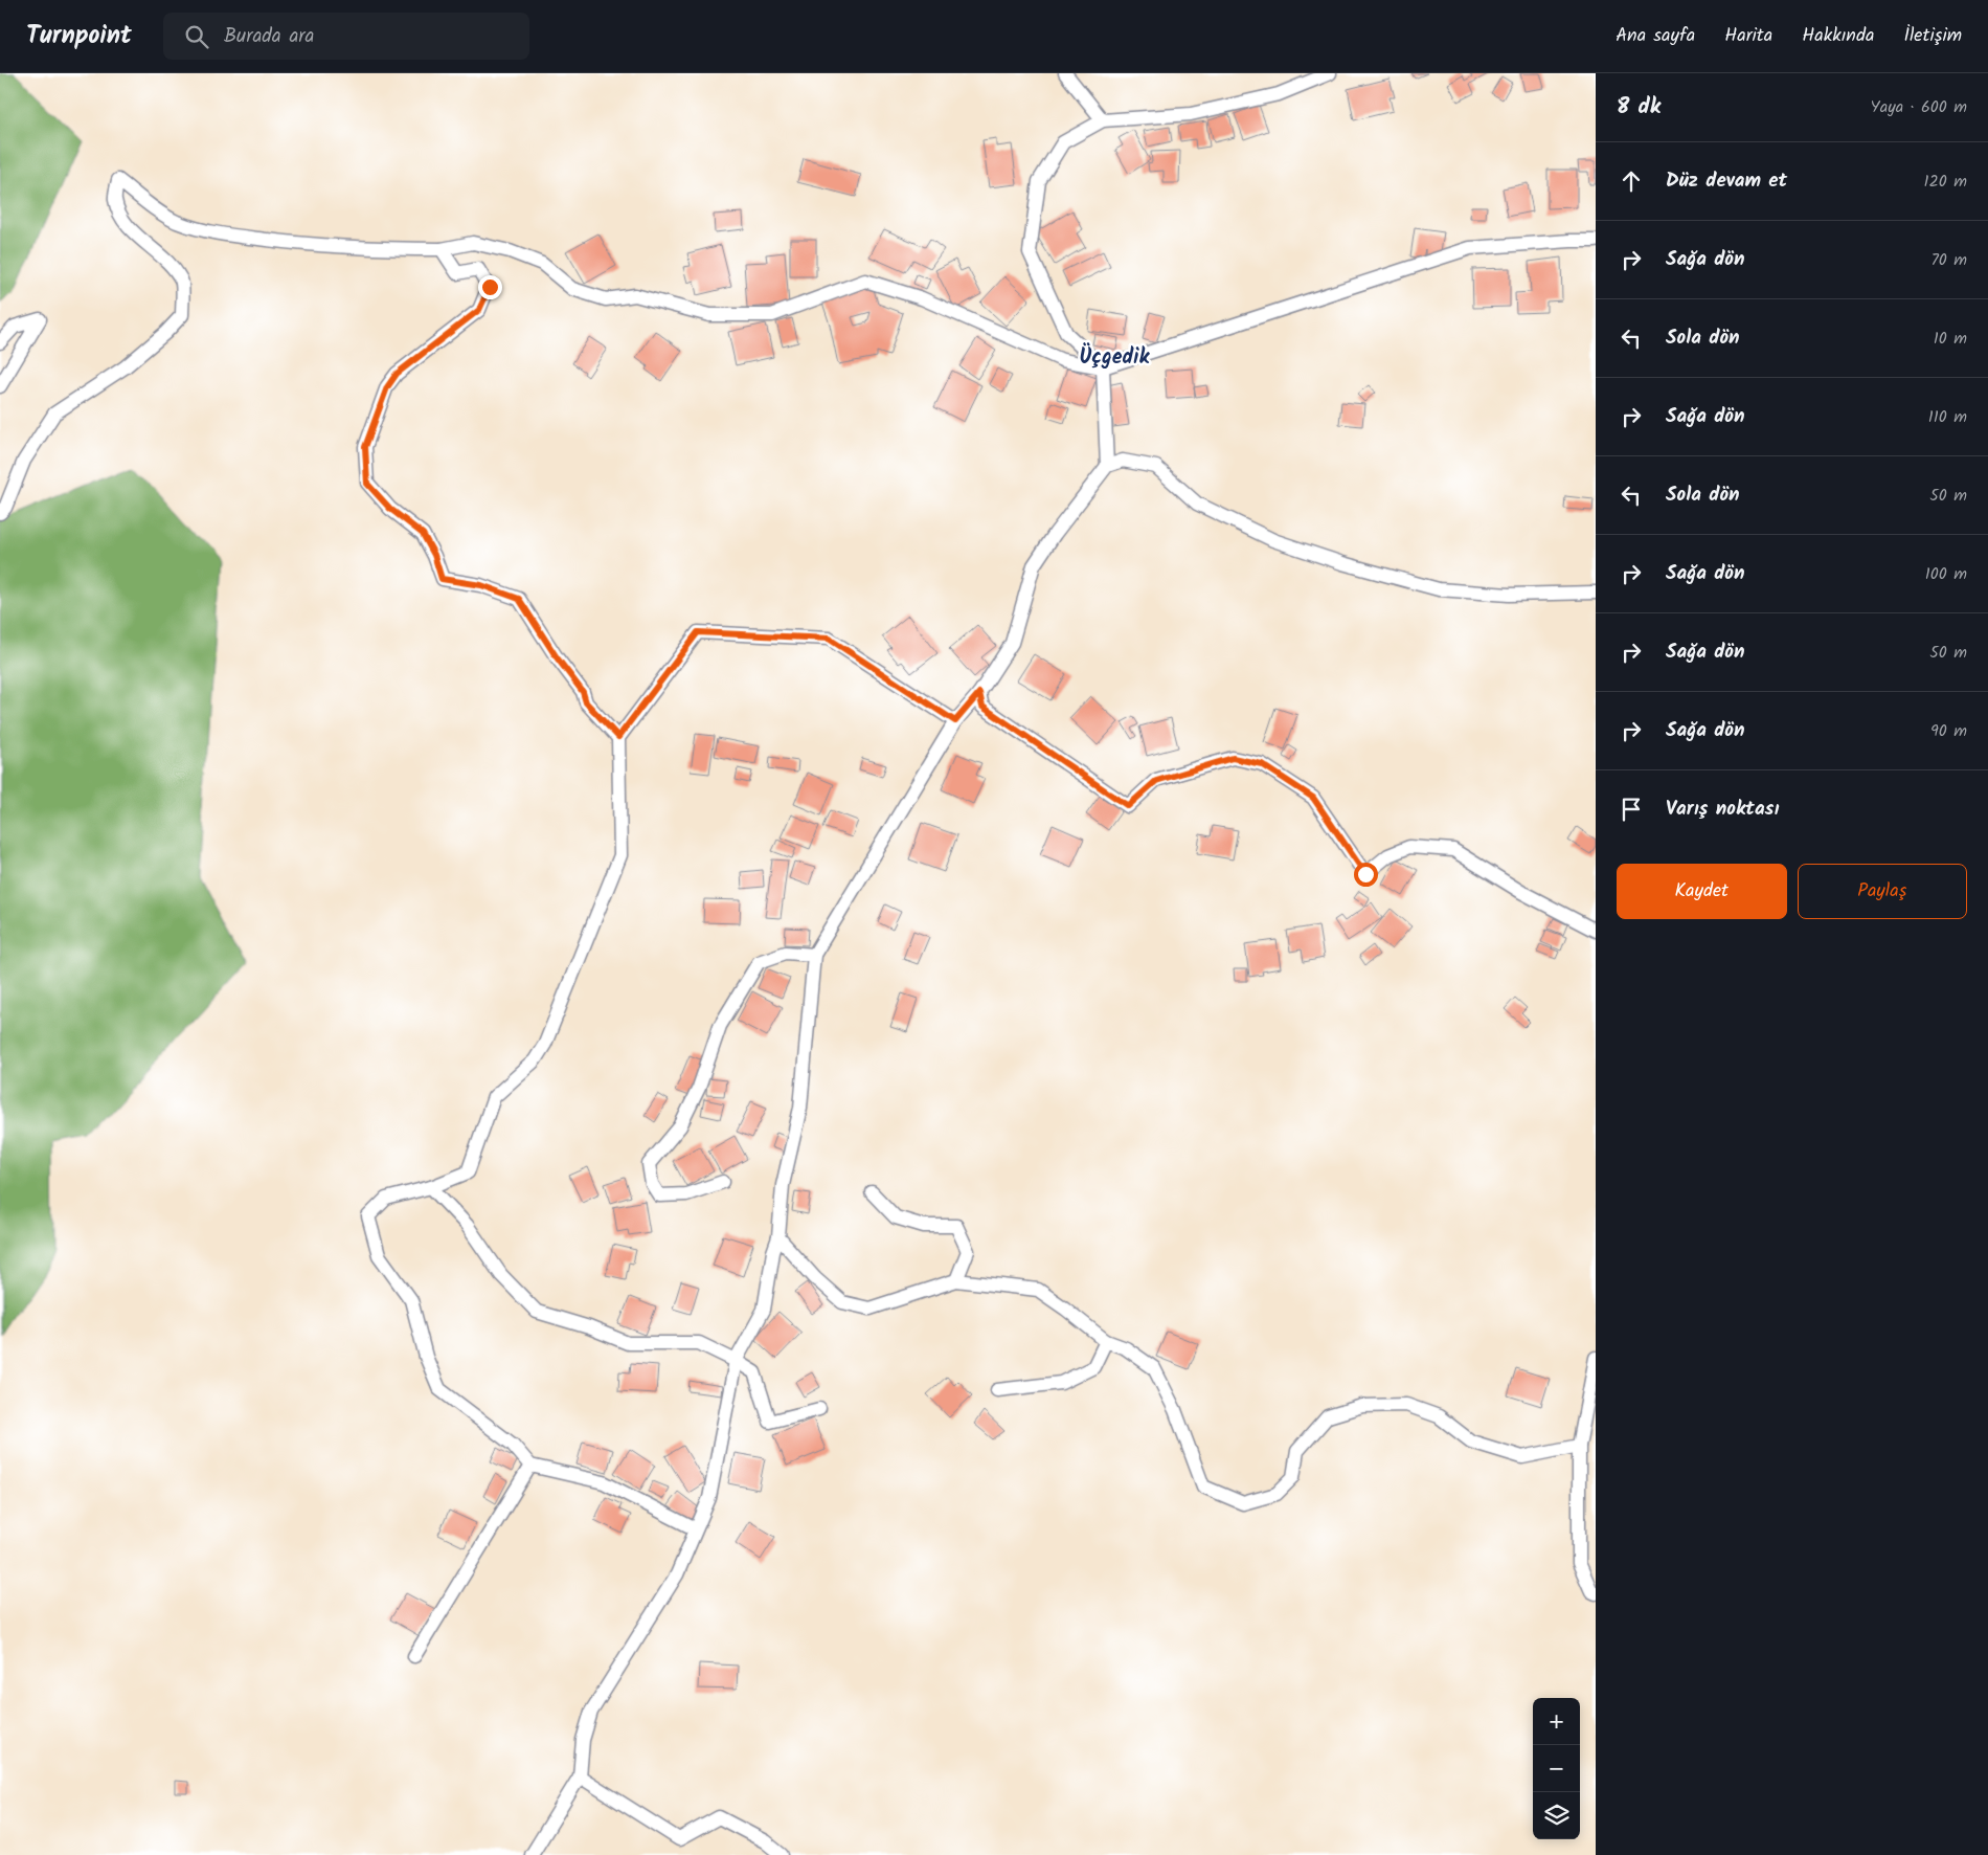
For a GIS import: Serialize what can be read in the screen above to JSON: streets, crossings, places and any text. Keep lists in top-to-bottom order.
{
  "districts": ["Üçgedik"],
  "page": {
    "header": "Turnpoint",
    "search": "Burada ara",
    "nav": [
      "Ana sayfa",
      "Harita",
      "Hakkında",
      "İletişim"
    ],
    "heading": ["8 dk", "Yaya · 600 m"],
    "list": [
      ["Düz devam et", "120 m"],
      ["Sağa dön", "70 m"],
      ["Sola dön", "10 m"],
      ["Sağa dön", "110 m"],
      ["Sola dön", "50 m"],
      ["Sağa dön", "100 m"],
      ["Sağa dön", "50 m"],
      ["Sağa dön", "90 m"],
      "Varış noktası"
    ],
    "buttons": ["Kaydet", "Paylaş"],
    "map_buttons": ["+", "−"]
  }
}
